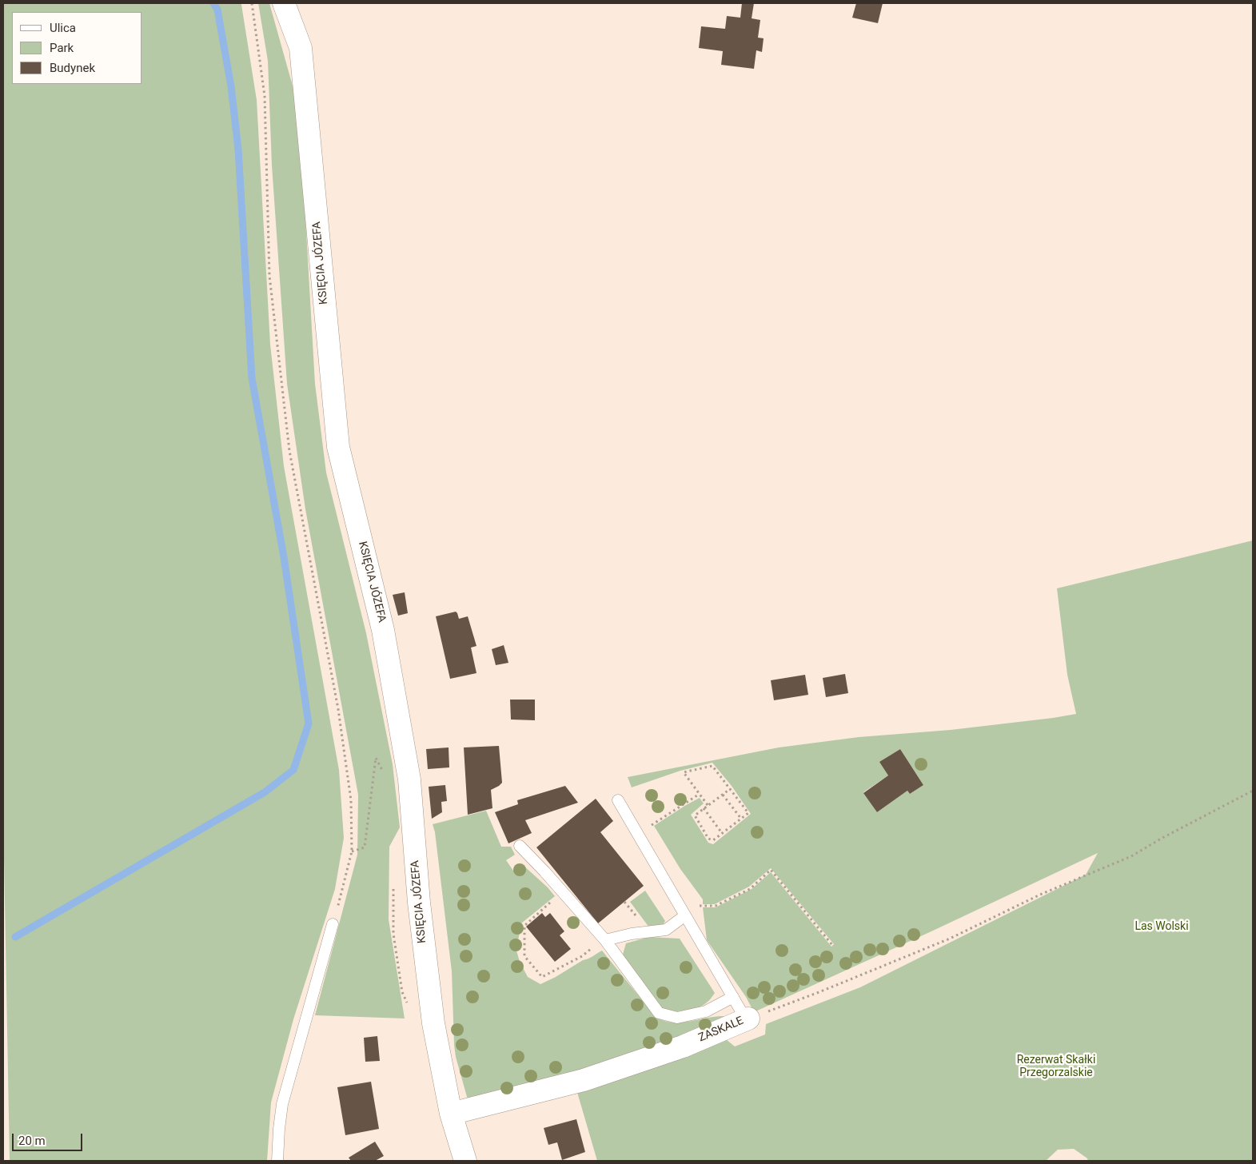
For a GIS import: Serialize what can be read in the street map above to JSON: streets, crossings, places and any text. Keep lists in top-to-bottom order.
{
  "streets": {
    "street": ["KSIĘCIA JÓZEFA", "ZASKALE"]
  },
  "crossings": [
    ["KSIĘCIA JÓZEFA", "ZASKALE"]
  ],
  "parks": ["Las Wolski", "Rezerwat Skałki Przegorzalskie"],
  "legend": ["Ulica", "Park", "Budynek"],
  "scale_bar": "20 m"
}
